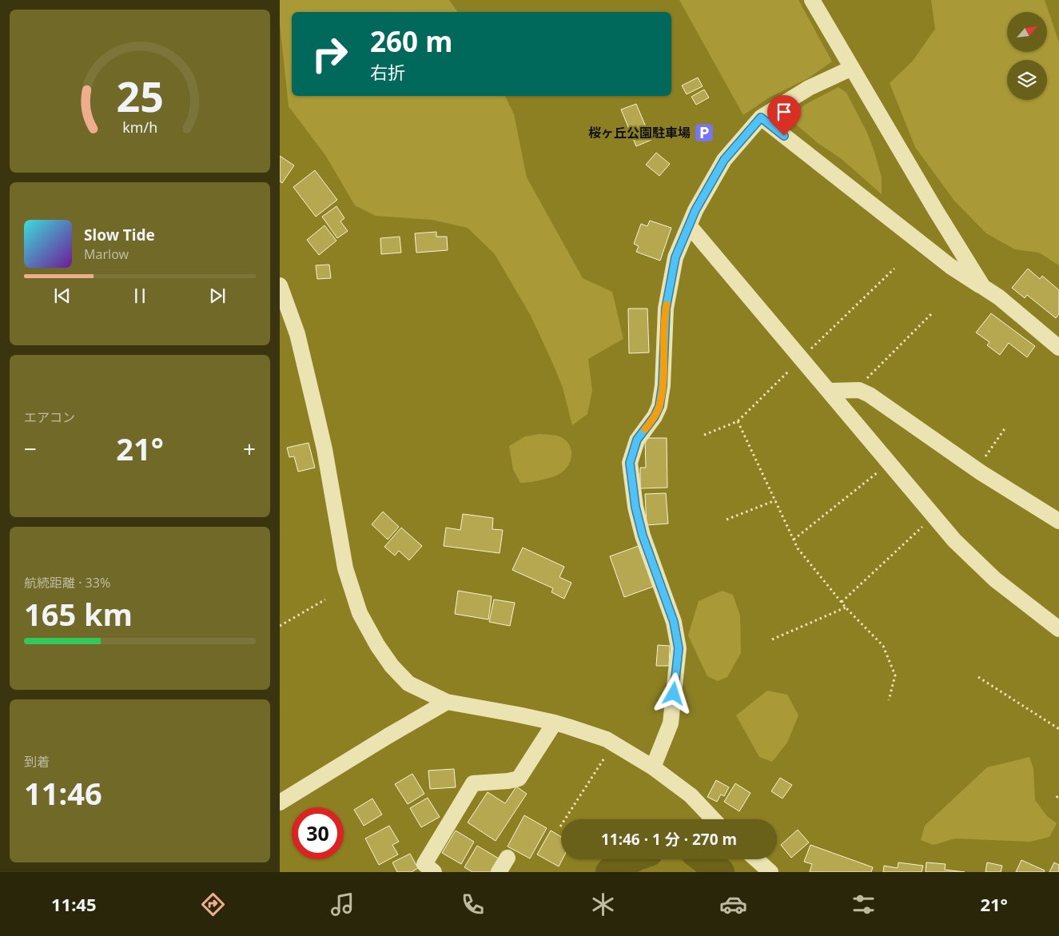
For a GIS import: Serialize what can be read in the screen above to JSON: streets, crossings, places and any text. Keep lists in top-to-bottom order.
{
  "places": {
    "parking": ["桜ヶ丘公園駐車場"]
  },
  "north": "top right",
  "page": {
    "turn": ["260 m", "右折"],
    "song": ["Slow Tide", "Marlow"],
    "tile": [
      "エアコン",
      ["航続距離 · 33%", "165 km"],
      ["到着", "11:46"]
    ],
    "heat": ["−", "21°", "+"],
    "limit": "30",
    "trip": "11:46 · 1 分 · 270 m",
    "tabs": ["11:45", "21°"],
    "gauge": ["25", "km/h"]
  }
}
